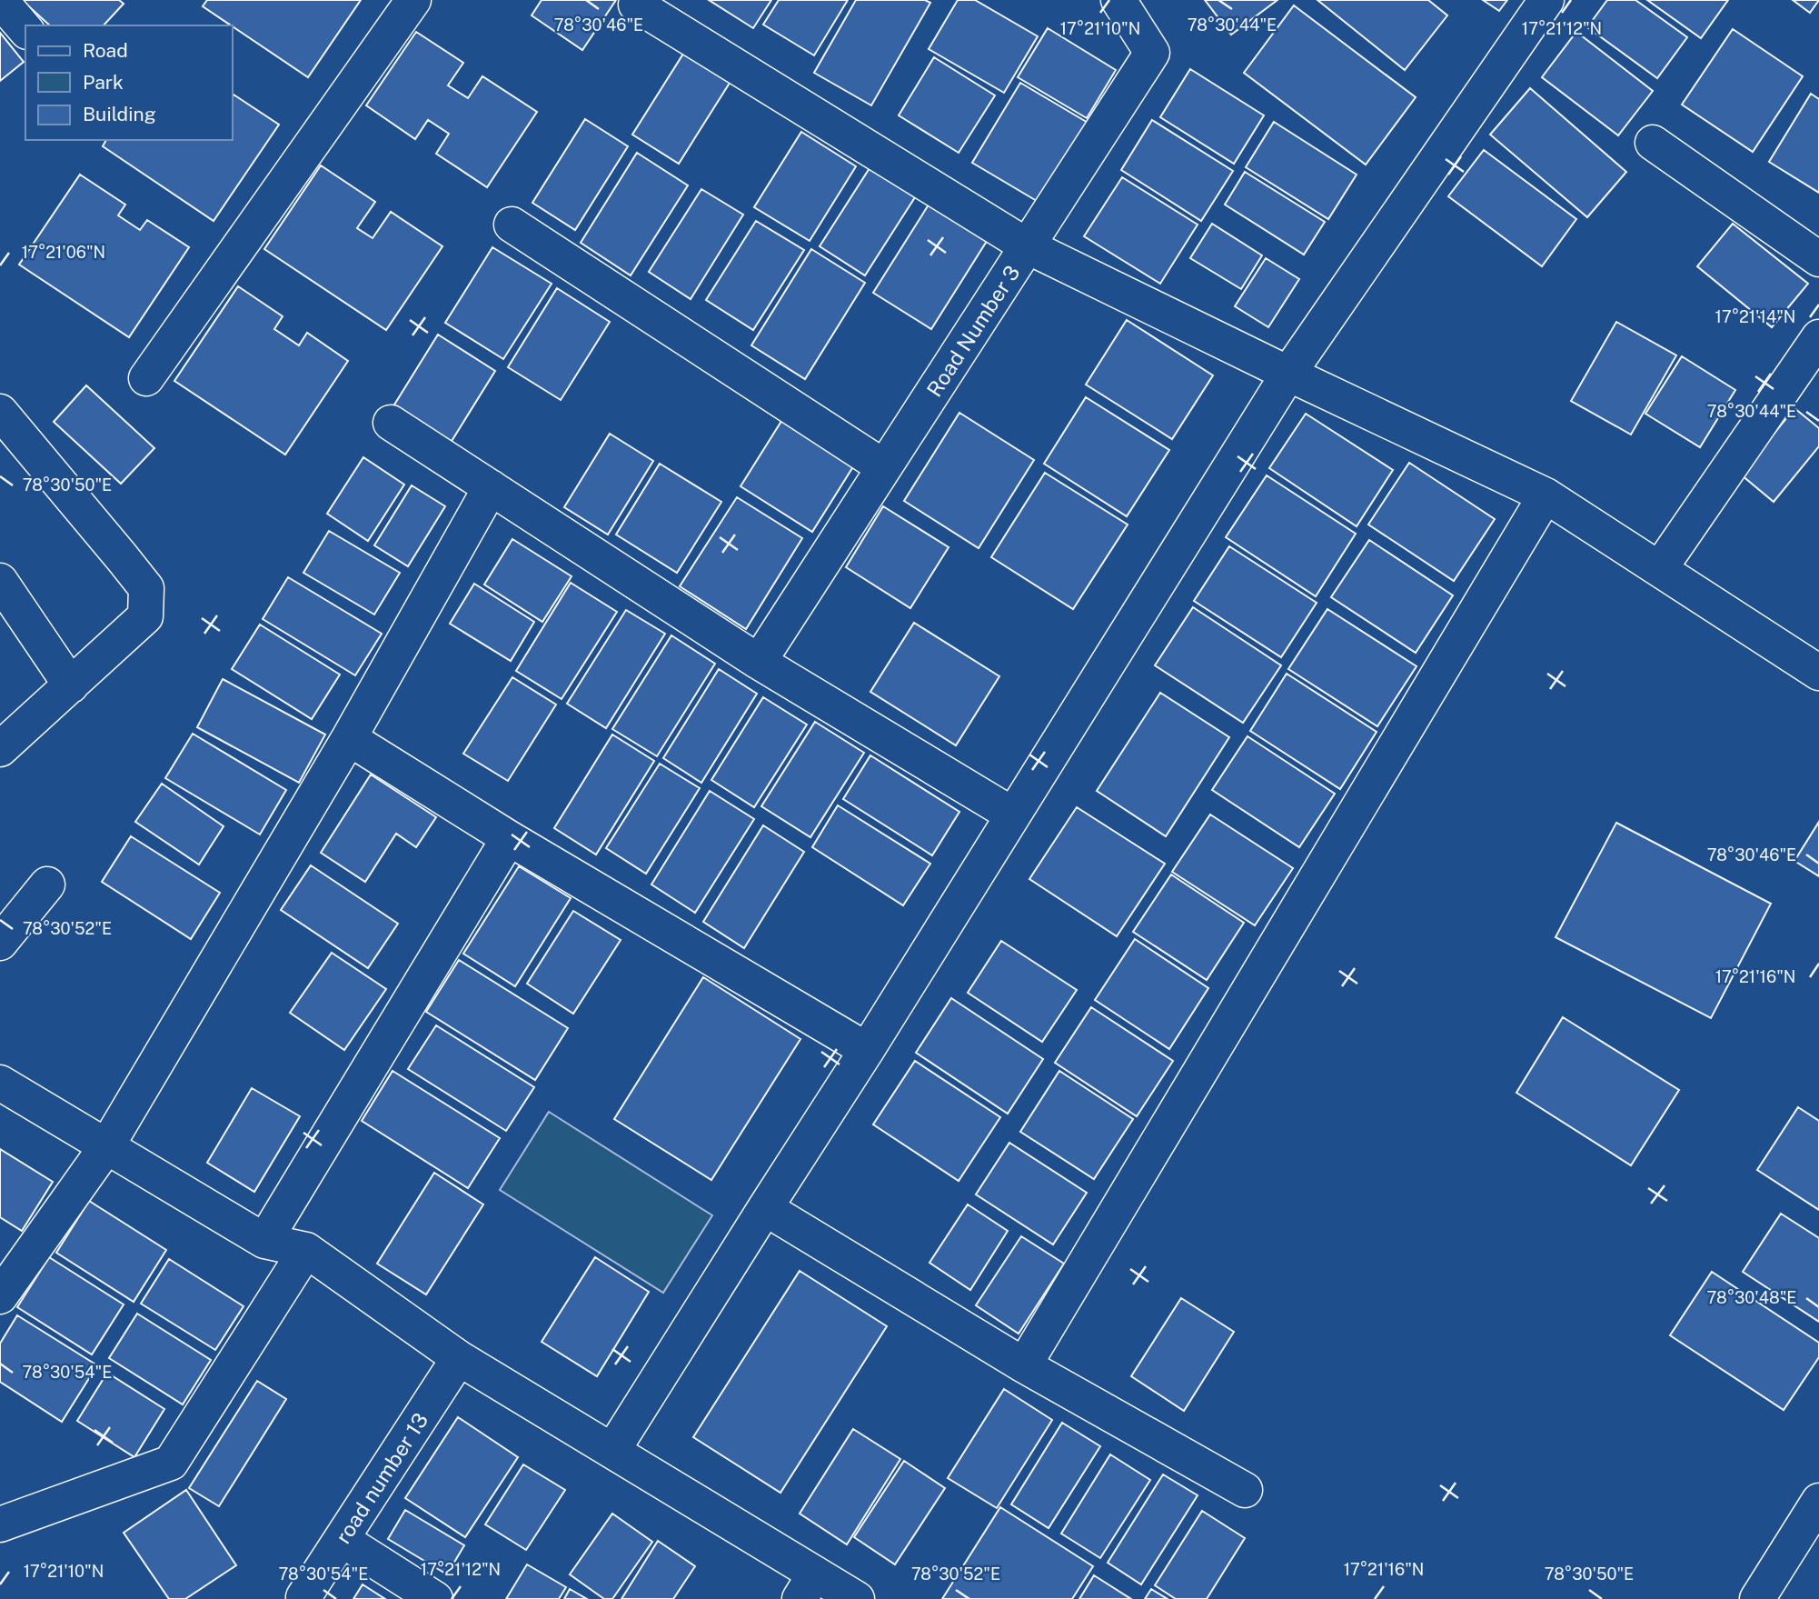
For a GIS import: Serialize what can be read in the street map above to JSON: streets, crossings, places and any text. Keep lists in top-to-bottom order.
{
  "streets": {
    "street": ["Road Number 3", "road number 13"]
  },
  "legend": ["Road", "Park", "Building"],
  "coordinates": [
    "78°30'46\"E",
    "78°30'44\"E",
    "17°21'10\"N",
    "17°21'12\"N",
    "17°21'06\"N",
    "17°21'14\"N",
    "78°30'50\"E",
    "78°30'52\"E",
    "17°21'16\"N",
    "78°30'48\"E",
    "78°30'54\"E"
  ]
}
